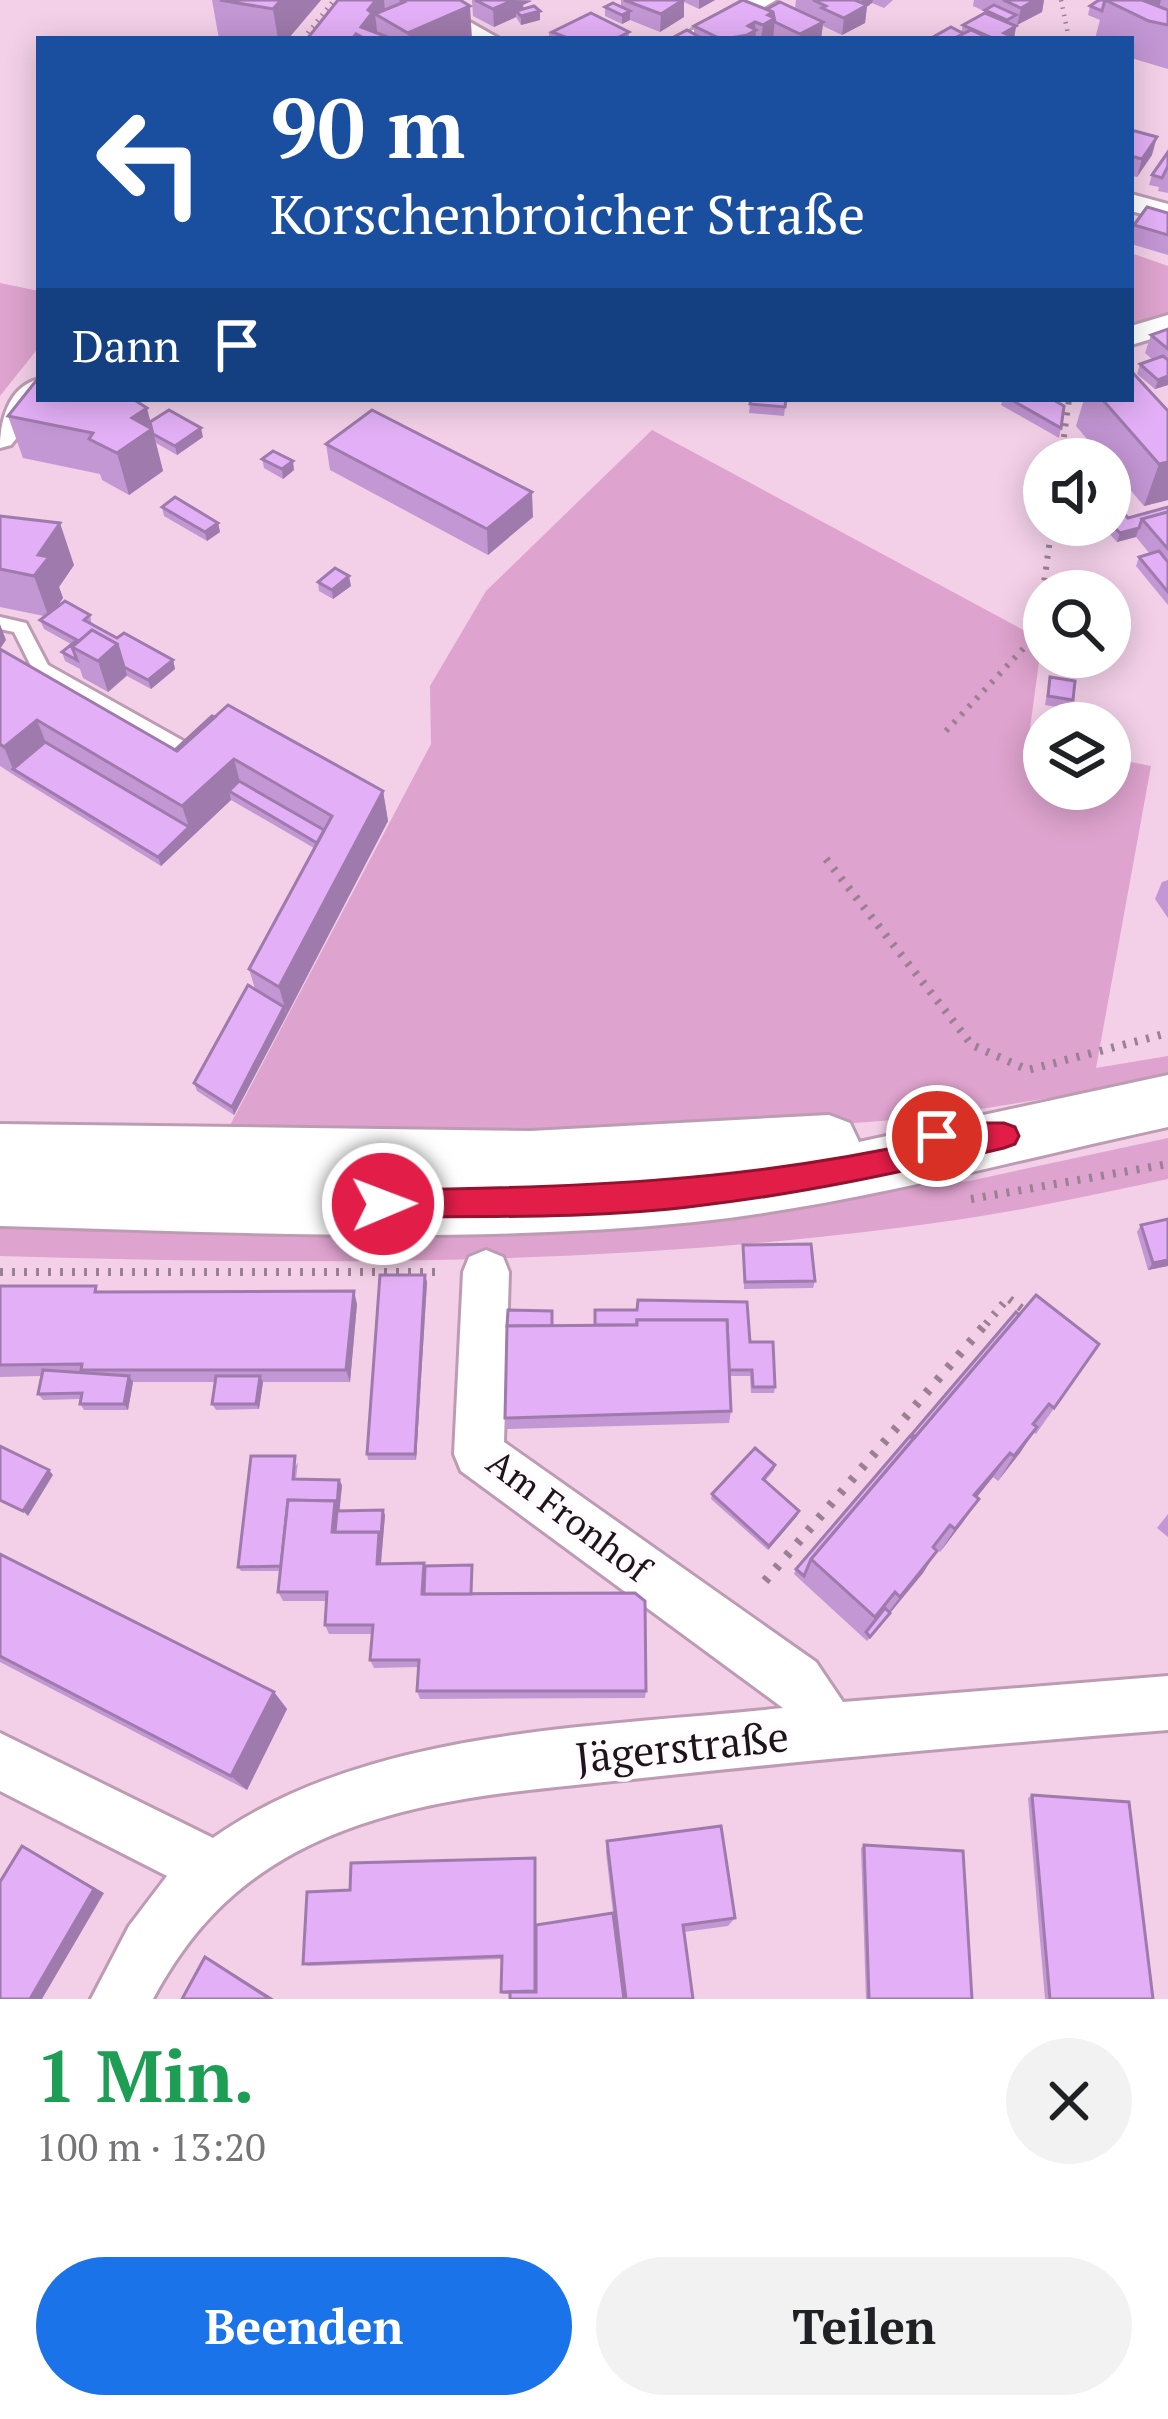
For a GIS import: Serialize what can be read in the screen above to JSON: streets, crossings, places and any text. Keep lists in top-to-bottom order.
{
  "streets": {
    "street": ["Am Fronhof", "Jägerstraße"]
  },
  "crossings": [
    ["Am Fronhof", "Jägerstraße"]
  ],
  "page": {
    "turn": ["90 m", "Korschenbroicher Straße"],
    "then": "Dann",
    "heading": ["1 Min.", "100 m · 13:20"],
    "buttons": ["Beenden", "Teilen"]
  }
}
